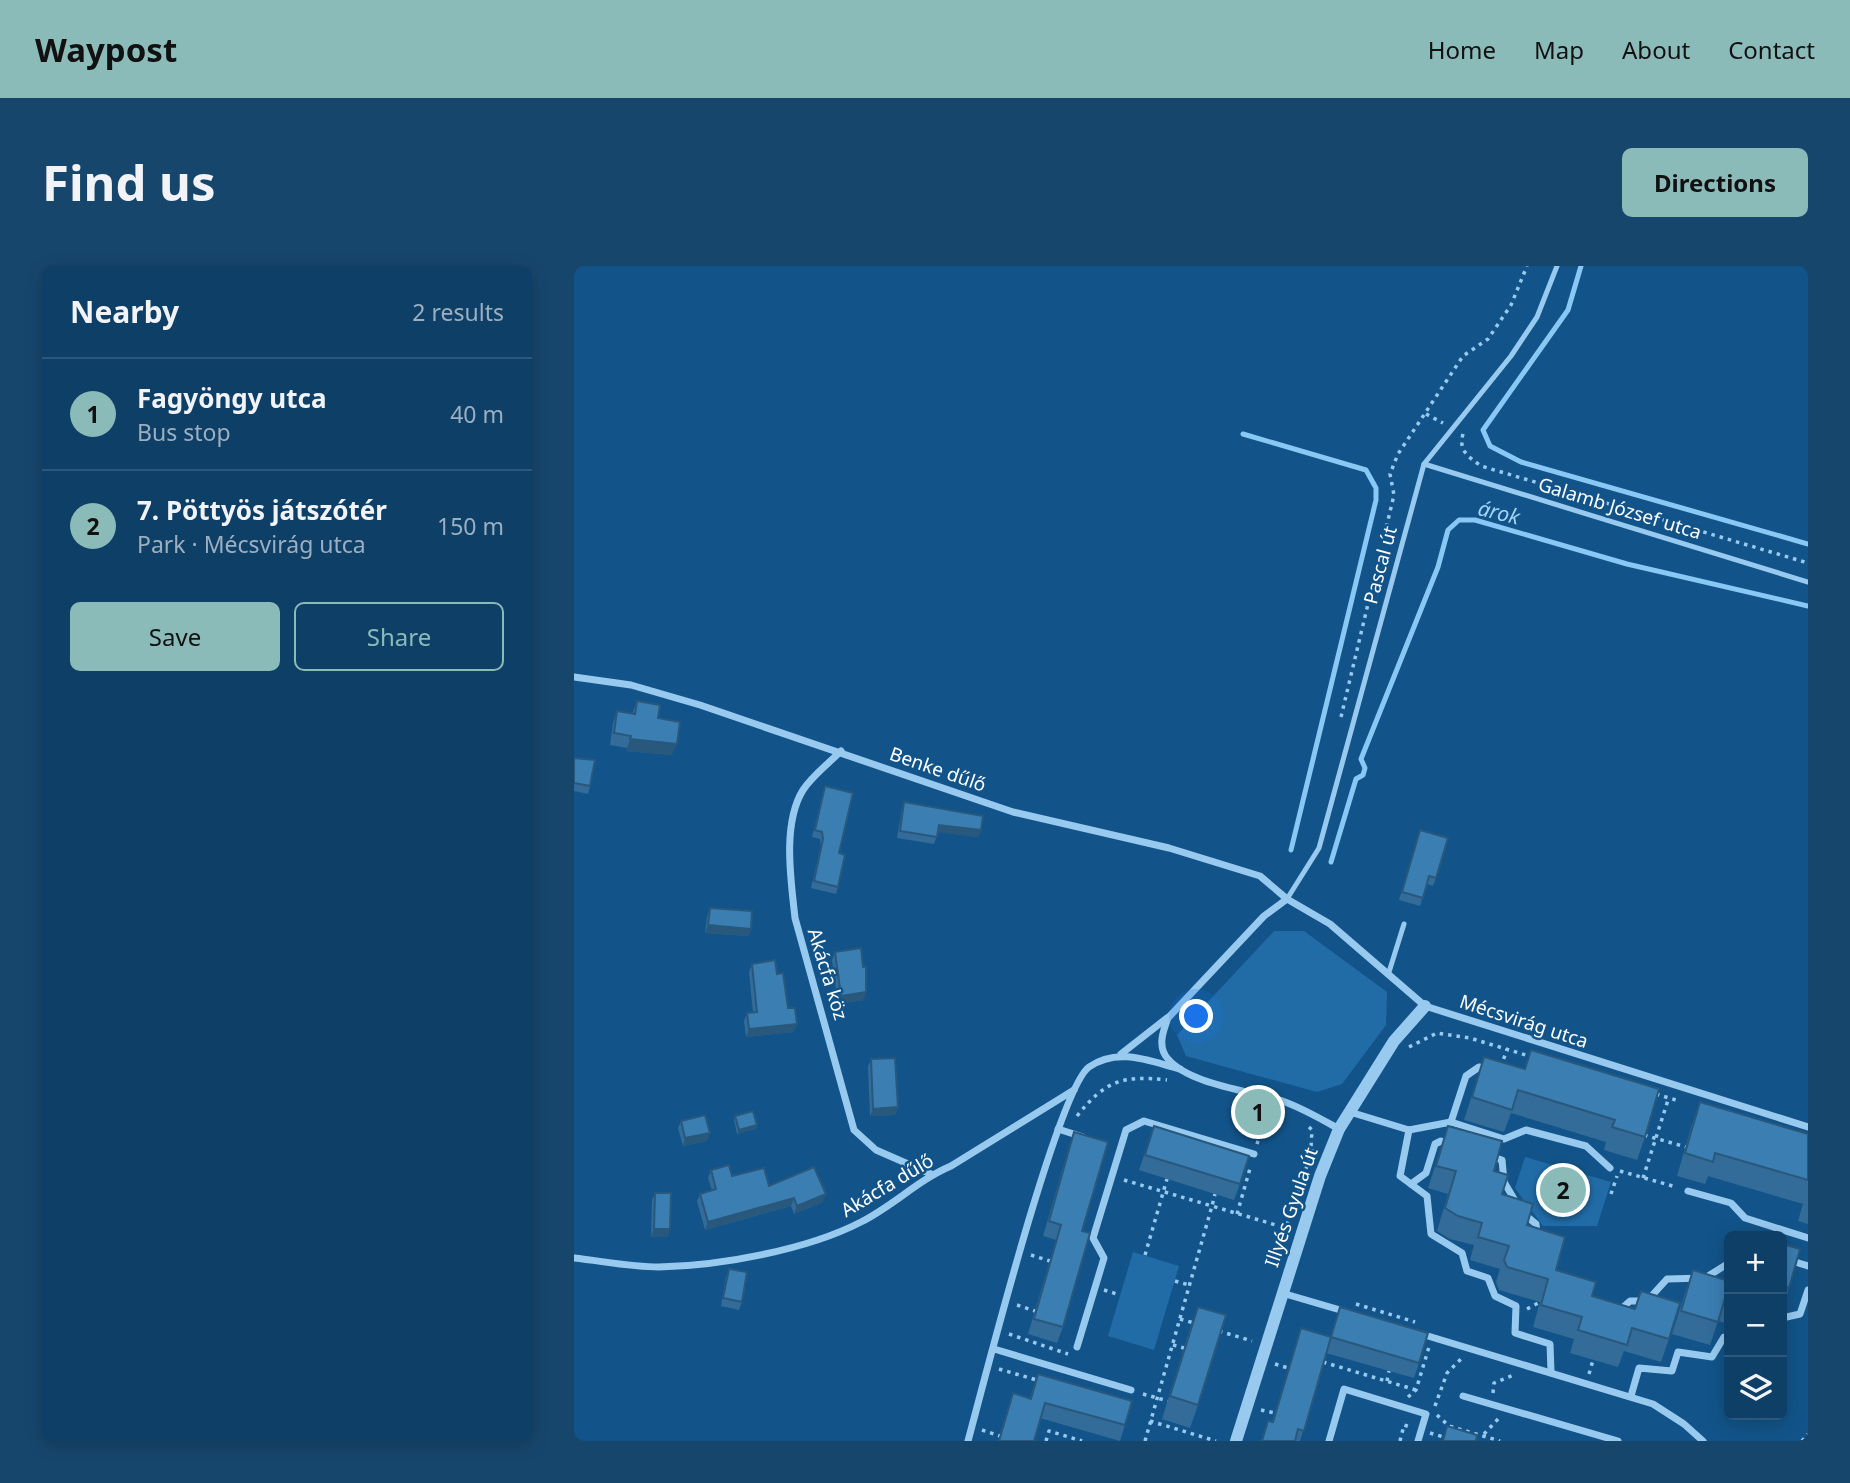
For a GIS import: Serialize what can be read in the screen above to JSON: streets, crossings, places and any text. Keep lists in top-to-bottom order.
{
  "streets": {
    "street": [
      "Benke dűlő",
      "Akácfa köz",
      "Mécsvirág utca",
      "Akácfa dűlő",
      "Illyés Gyula út"
    ],
    "lane": ["Galamb József utca", "Pascal út"]
  },
  "crossings": [
    ["Galamb József utca", "Pascal út"],
    ["Pascal út", "Benke dűlő"],
    ["Pascal út", "Mécsvirág utca"],
    ["Benke dűlő", "Akácfa köz"],
    ["Benke dűlő", "Mécsvirág utca"],
    ["Akácfa köz", "Akácfa dűlő"],
    ["Mécsvirág utca", "Illyés Gyula út"]
  ],
  "water": ["árok"],
  "page": {
    "header": "Waypost",
    "nav": [
      "Home",
      "Map",
      "About",
      "Contact"
    ],
    "buttons": [
      "Directions",
      ["Save", "Share"]
    ],
    "title": "Find us",
    "heading": ["Nearby", "2 results"],
    "list": [
      {
        "mark": "1",
        "name": "Fagyöngy utca",
        "note": "Bus stop",
        "value": "40 m"
      },
      {
        "mark": "2",
        "name": "7. Pöttyös játszótér",
        "note": "Park · Mécsvirág utca",
        "value": "150 m"
      }
    ],
    "pins": ["1", "2"],
    "map_buttons": ["+", "−"]
  }
}
